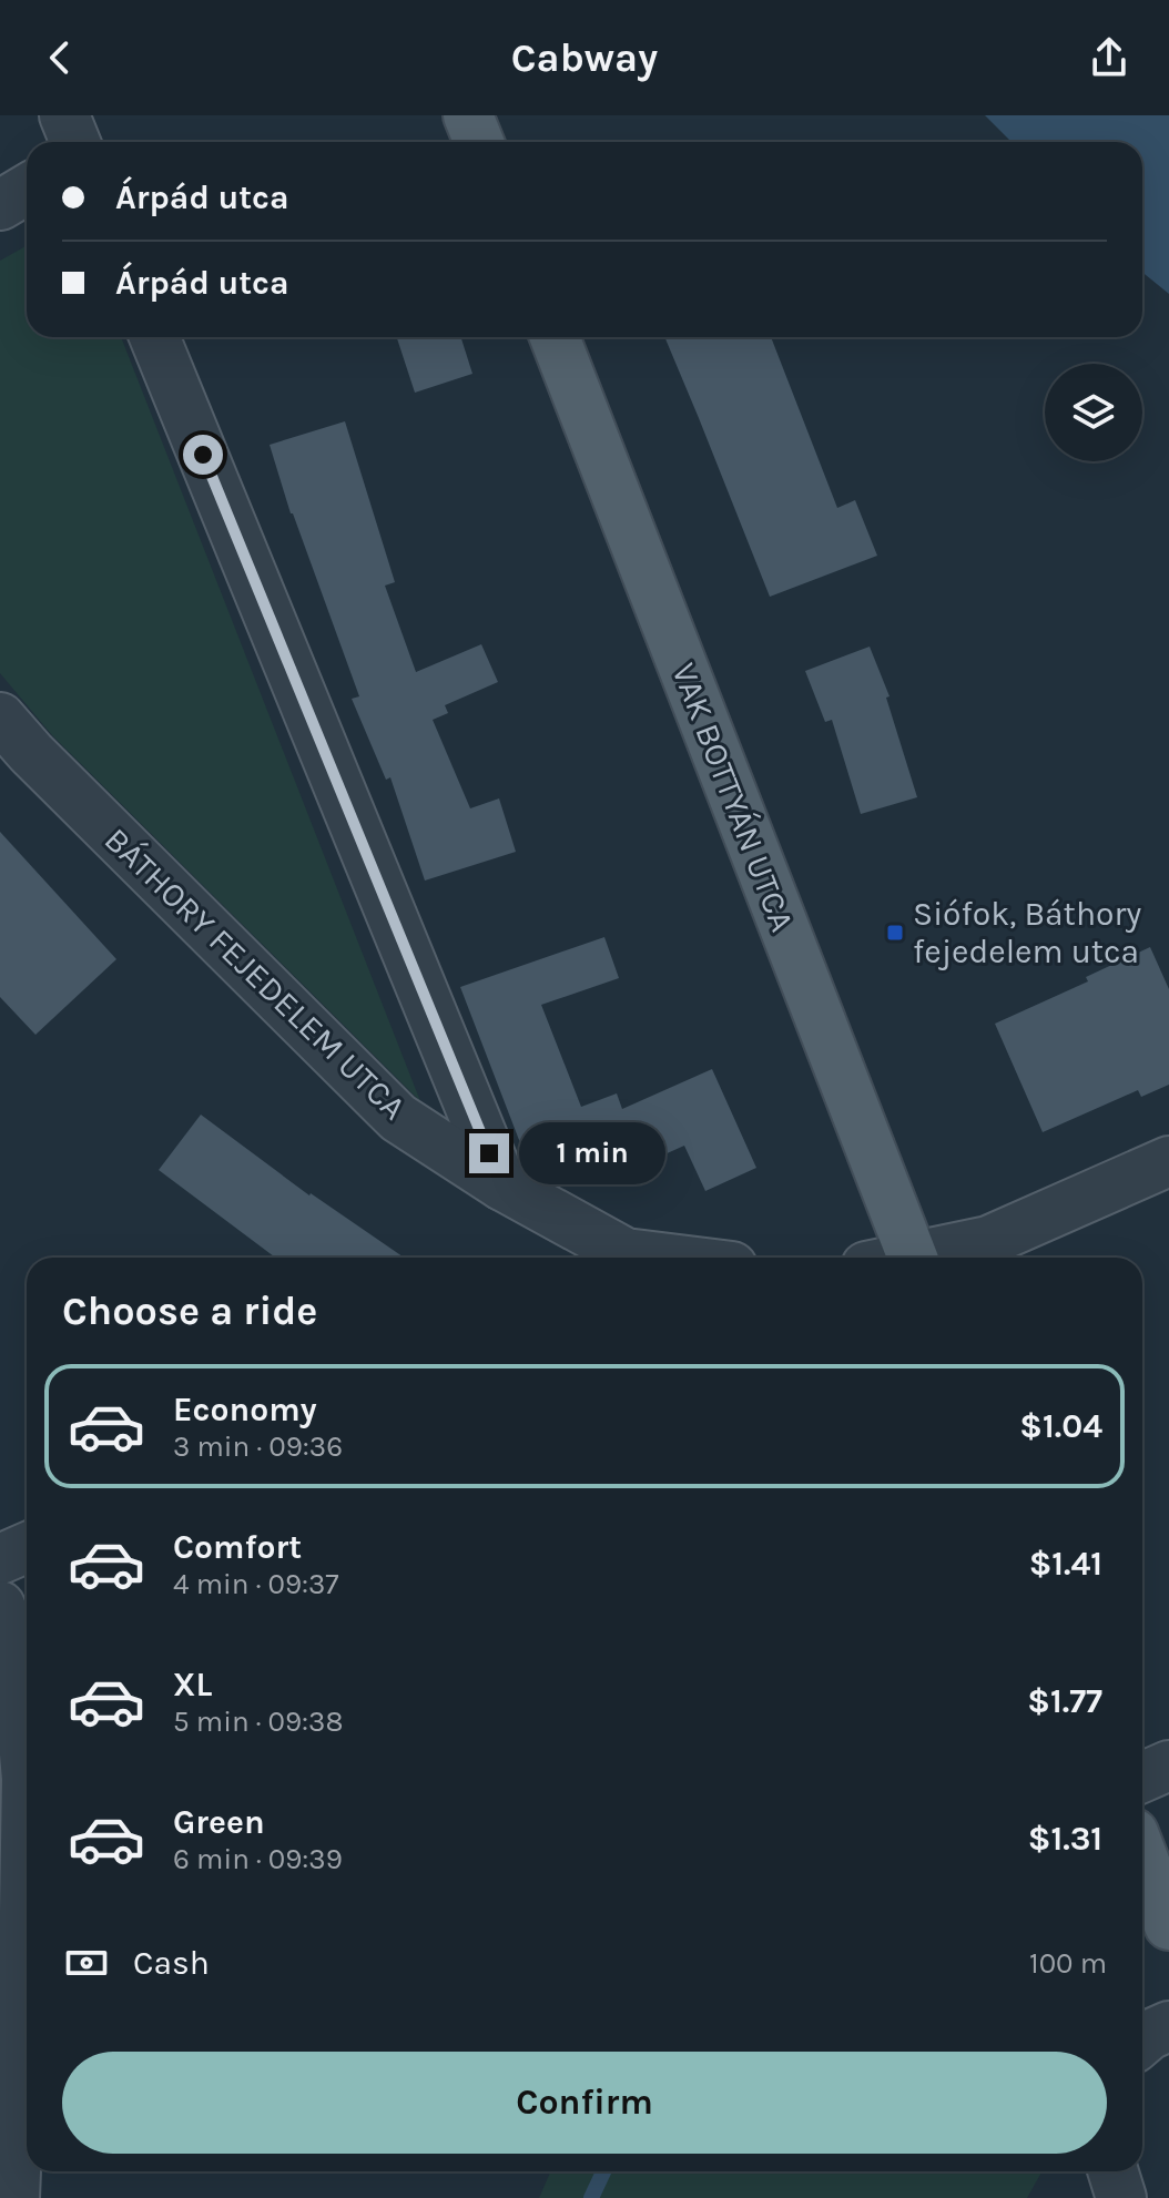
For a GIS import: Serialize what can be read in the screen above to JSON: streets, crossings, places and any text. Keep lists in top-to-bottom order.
{
  "streets": {
    "main road": ["VAK BOTTYÁN UTCA"],
    "street": ["BÁTHORY FEJEDELEM UTCA"]
  },
  "places": {
    "transit": ["Siófok, Báthory fejedelem utca"]
  },
  "page": {
    "header": "Cabway",
    "banner": ["Árpád utca", "Árpád utca"],
    "bubble": "1 min",
    "heading": "Choose a ride",
    "list": [
      {
        "name": "Economy",
        "note": "3 min · 09:36",
        "value": "$1.04"
      },
      {
        "name": "Comfort",
        "note": "4 min · 09:37",
        "value": "$1.41"
      },
      {
        "name": "XL",
        "note": "5 min · 09:38",
        "value": "$1.77"
      },
      {
        "name": "Green",
        "note": "6 min · 09:39",
        "value": "$1.31"
      }
    ],
    "pay": ["Cash", "100 m"],
    "buttons": "Confirm"
  }
}
